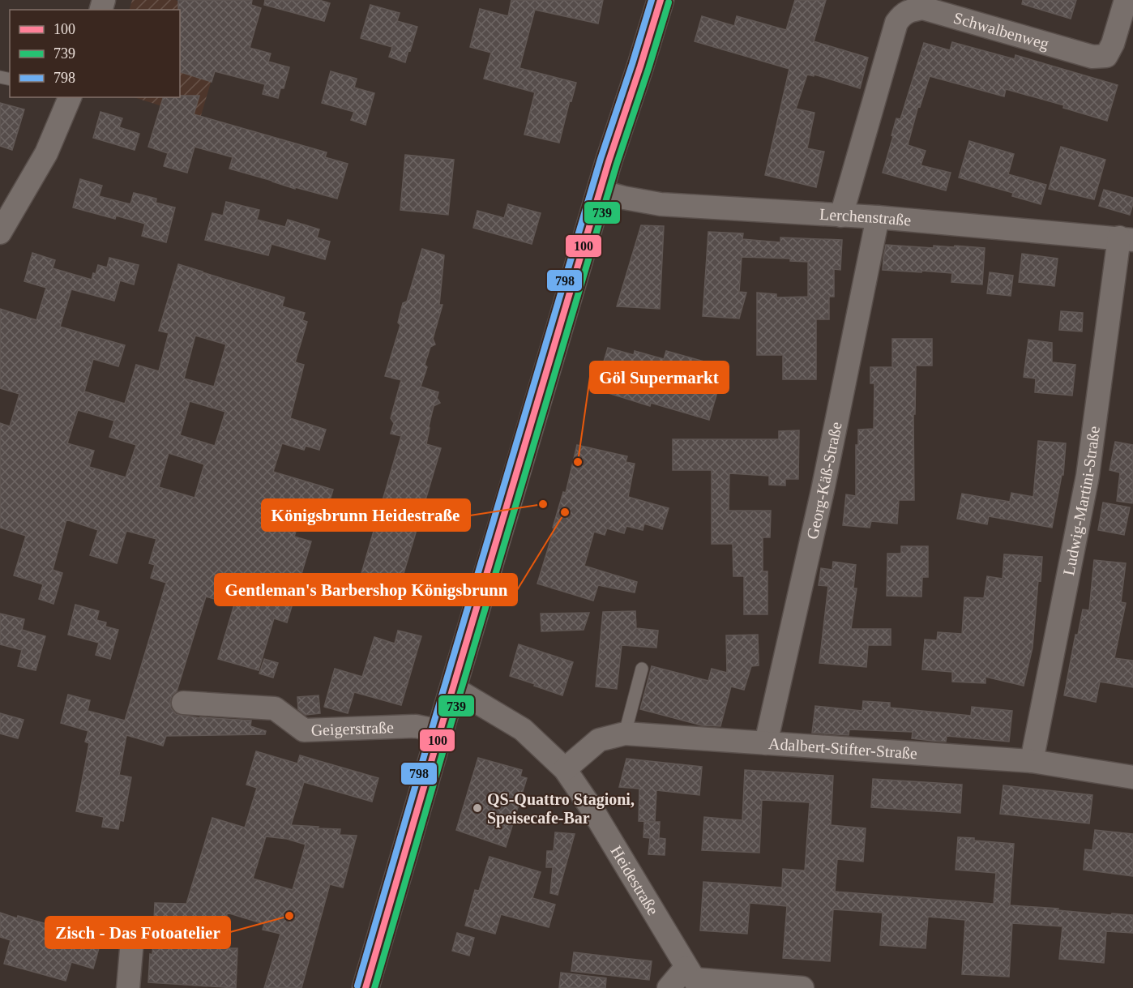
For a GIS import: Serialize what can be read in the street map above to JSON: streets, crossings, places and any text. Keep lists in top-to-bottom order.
{
  "streets": {
    "street": [
      "Schwalbenweg",
      "Lerchenstraße",
      "Georg-Käß-Straße",
      "Ludwig-Martini-Straße",
      "Geigerstraße",
      "Adalbert-Stifter-Straße",
      "Heidestraße"
    ]
  },
  "crossings": [
    ["Schwalbenweg", "Lerchenstraße"],
    ["Lerchenstraße", "Georg-Käß-Straße"],
    ["Lerchenstraße", "Ludwig-Martini-Straße"],
    ["Georg-Käß-Straße", "Adalbert-Stifter-Straße"],
    ["Ludwig-Martini-Straße", "Adalbert-Stifter-Straße"],
    ["Adalbert-Stifter-Straße", "Heidestraße"]
  ],
  "places": [
    "Göl Supermarkt",
    "Königsbrunn Heidestraße",
    "Gentleman's Barbershop Königsbrunn",
    "QS-Quattro Stagioni, Speisecafe-Bar",
    "Zisch - Das Fotoatelier"
  ],
  "lines": ["transit line 100", "transit line 798", "transit line 739"],
  "legend": ["100", "739", "798"]
}
